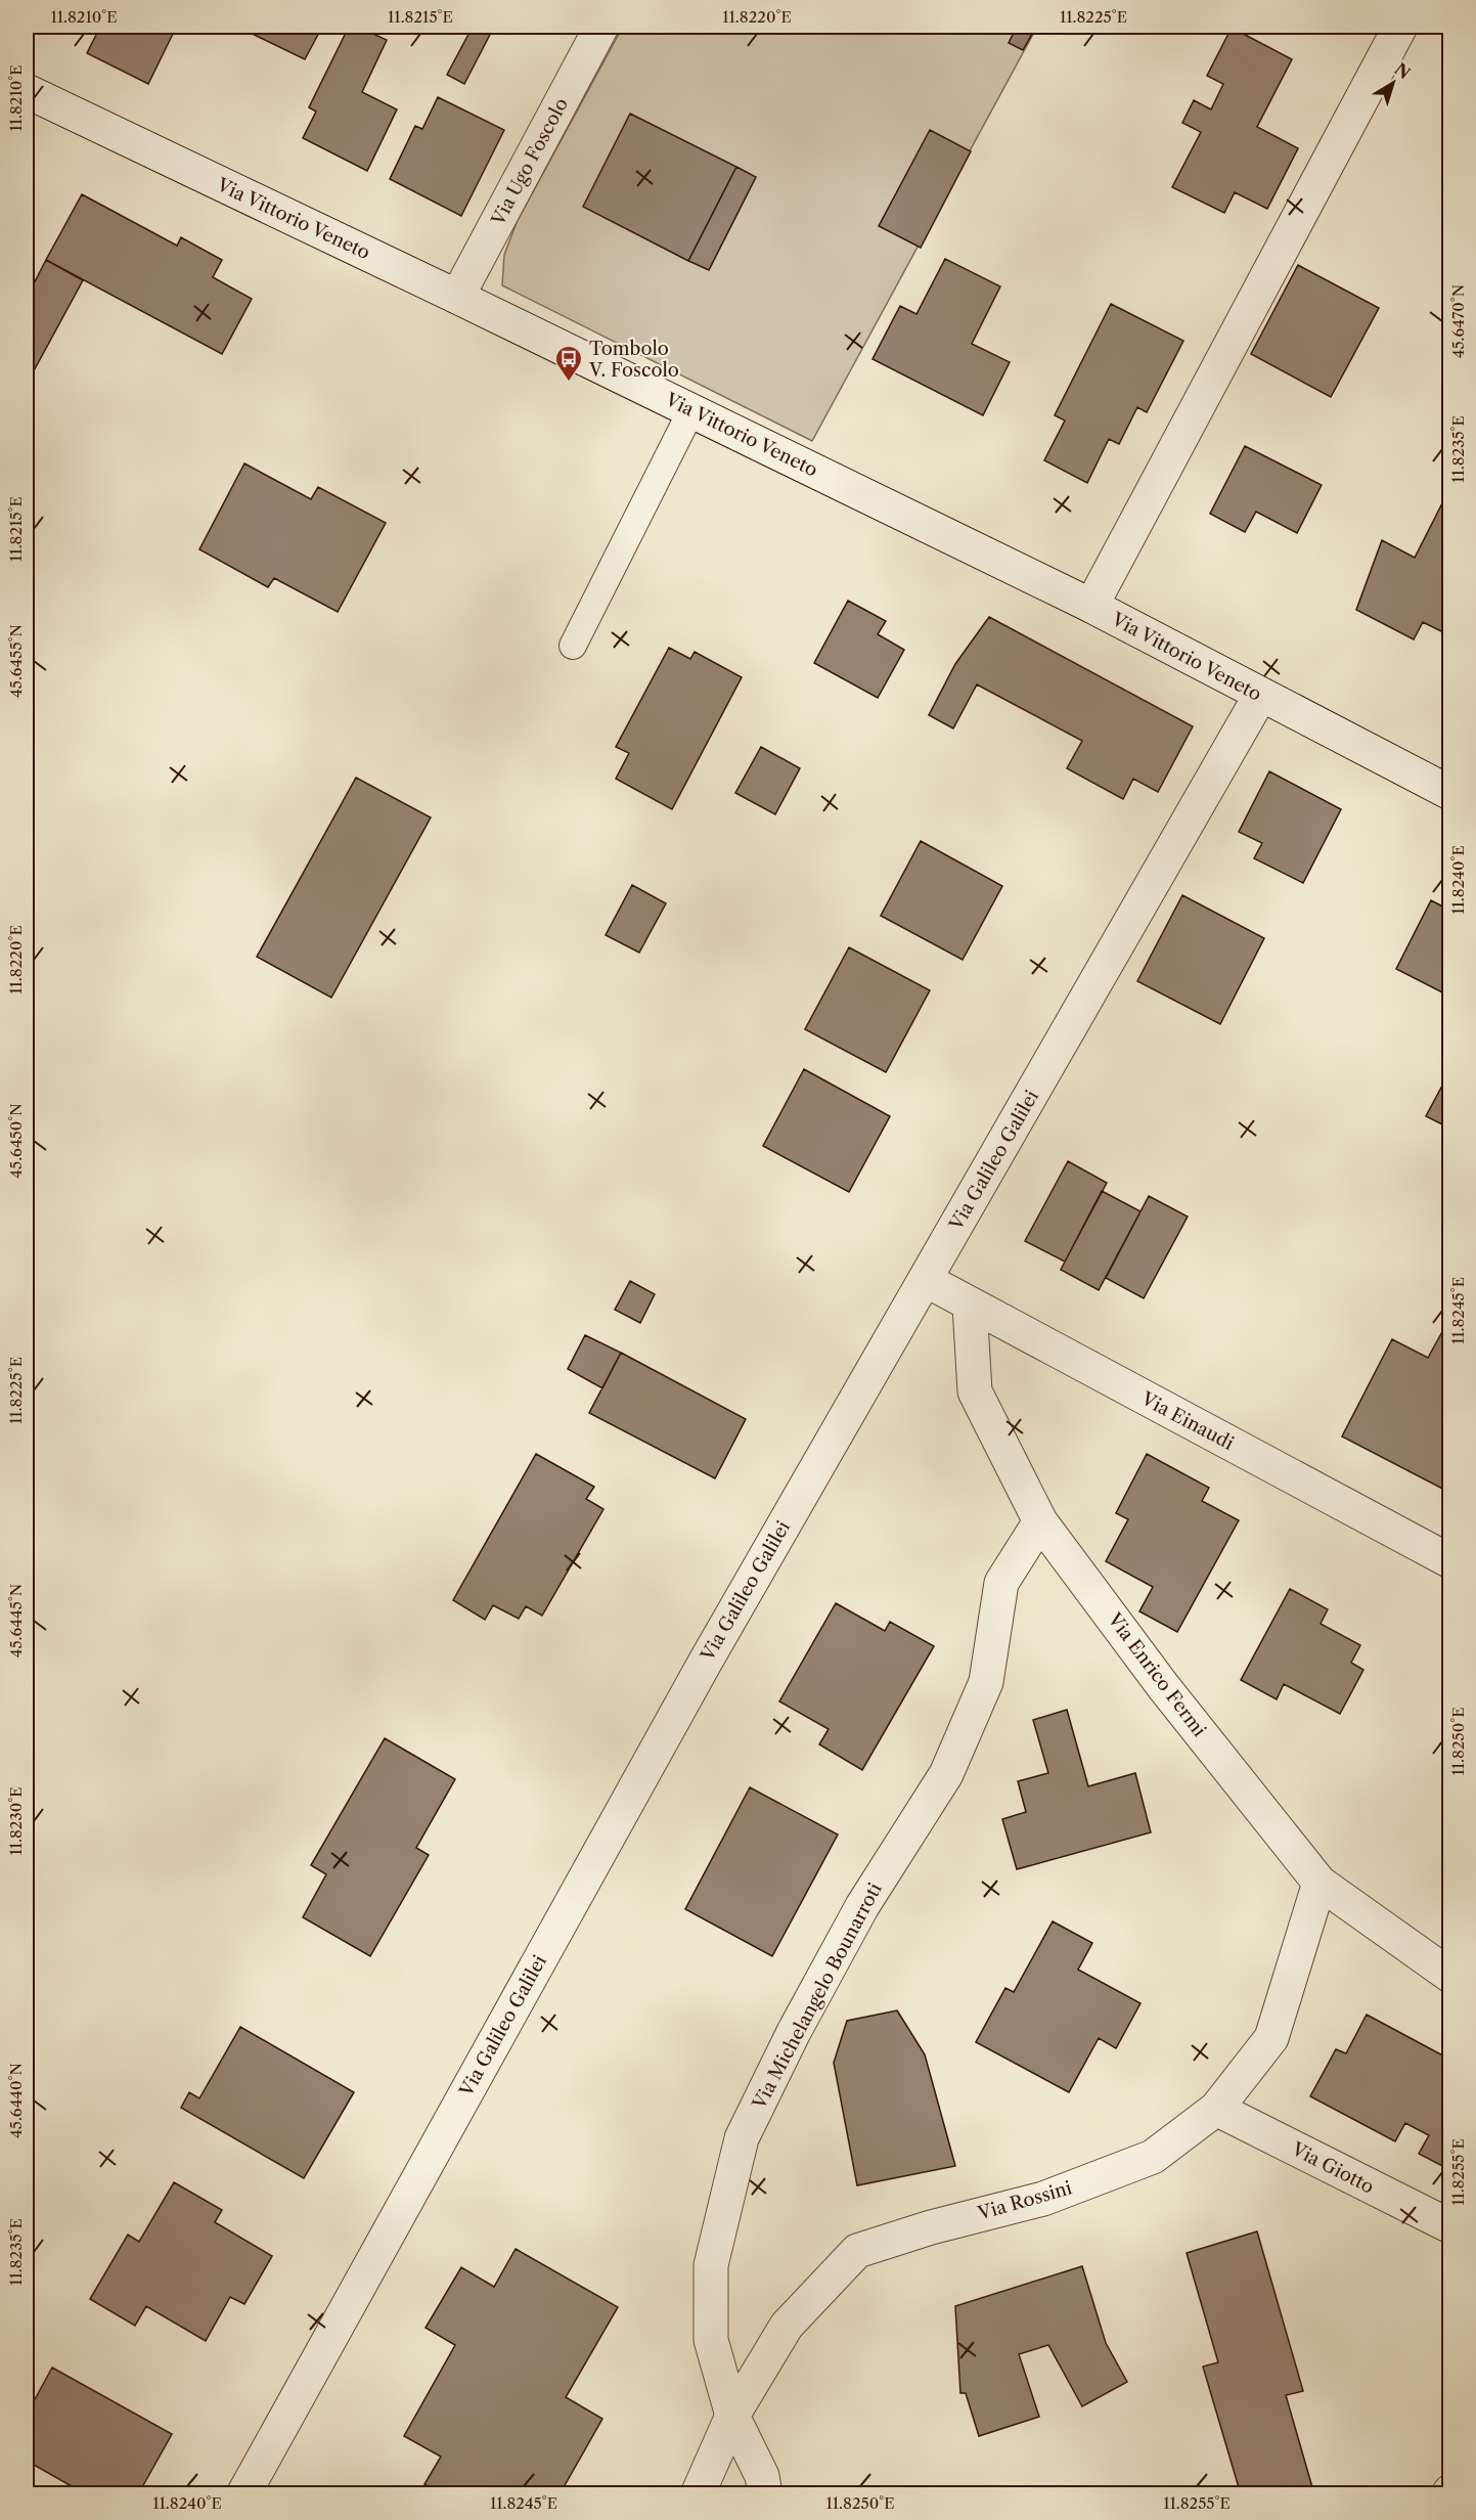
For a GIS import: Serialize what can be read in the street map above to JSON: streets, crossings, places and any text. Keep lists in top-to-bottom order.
{
  "streets": {
    "street": [
      "Via Ugo Foscolo",
      "Via Vittorio Veneto",
      "Via Galileo Galilei",
      "Via Einaudi",
      "Via Enrico Fermi",
      "Via Michelangelo Bounarroti",
      "Via Giotto",
      "Via Rossini"
    ]
  },
  "crossings": [
    ["Via Ugo Foscolo", "Via Vittorio Veneto"],
    ["Via Vittorio Veneto", "Via Galileo Galilei"],
    ["Via Galileo Galilei", "Via Einaudi"],
    ["Via Einaudi", "Via Enrico Fermi"],
    ["Via Enrico Fermi", "Via Michelangelo Bounarroti"],
    ["Via Enrico Fermi", "Via Rossini"],
    ["Via Michelangelo Bounarroti", "Via Rossini"],
    ["Via Giotto", "Via Rossini"]
  ],
  "places": {
    "bus stop": ["Tombolo V. Foscolo"]
  },
  "north": "top right",
  "coordinates": [
    "11.8210°E",
    "11.8215°E",
    "11.8220°E",
    "11.8225°E",
    "45.6470°N",
    "11.8235°E",
    "45.6455°N",
    "11.8240°E",
    "45.6450°N",
    "11.8245°E",
    "45.6445°N",
    "11.8250°E",
    "11.8230°E",
    "45.6440°N",
    "11.8255°E"
  ]
}
